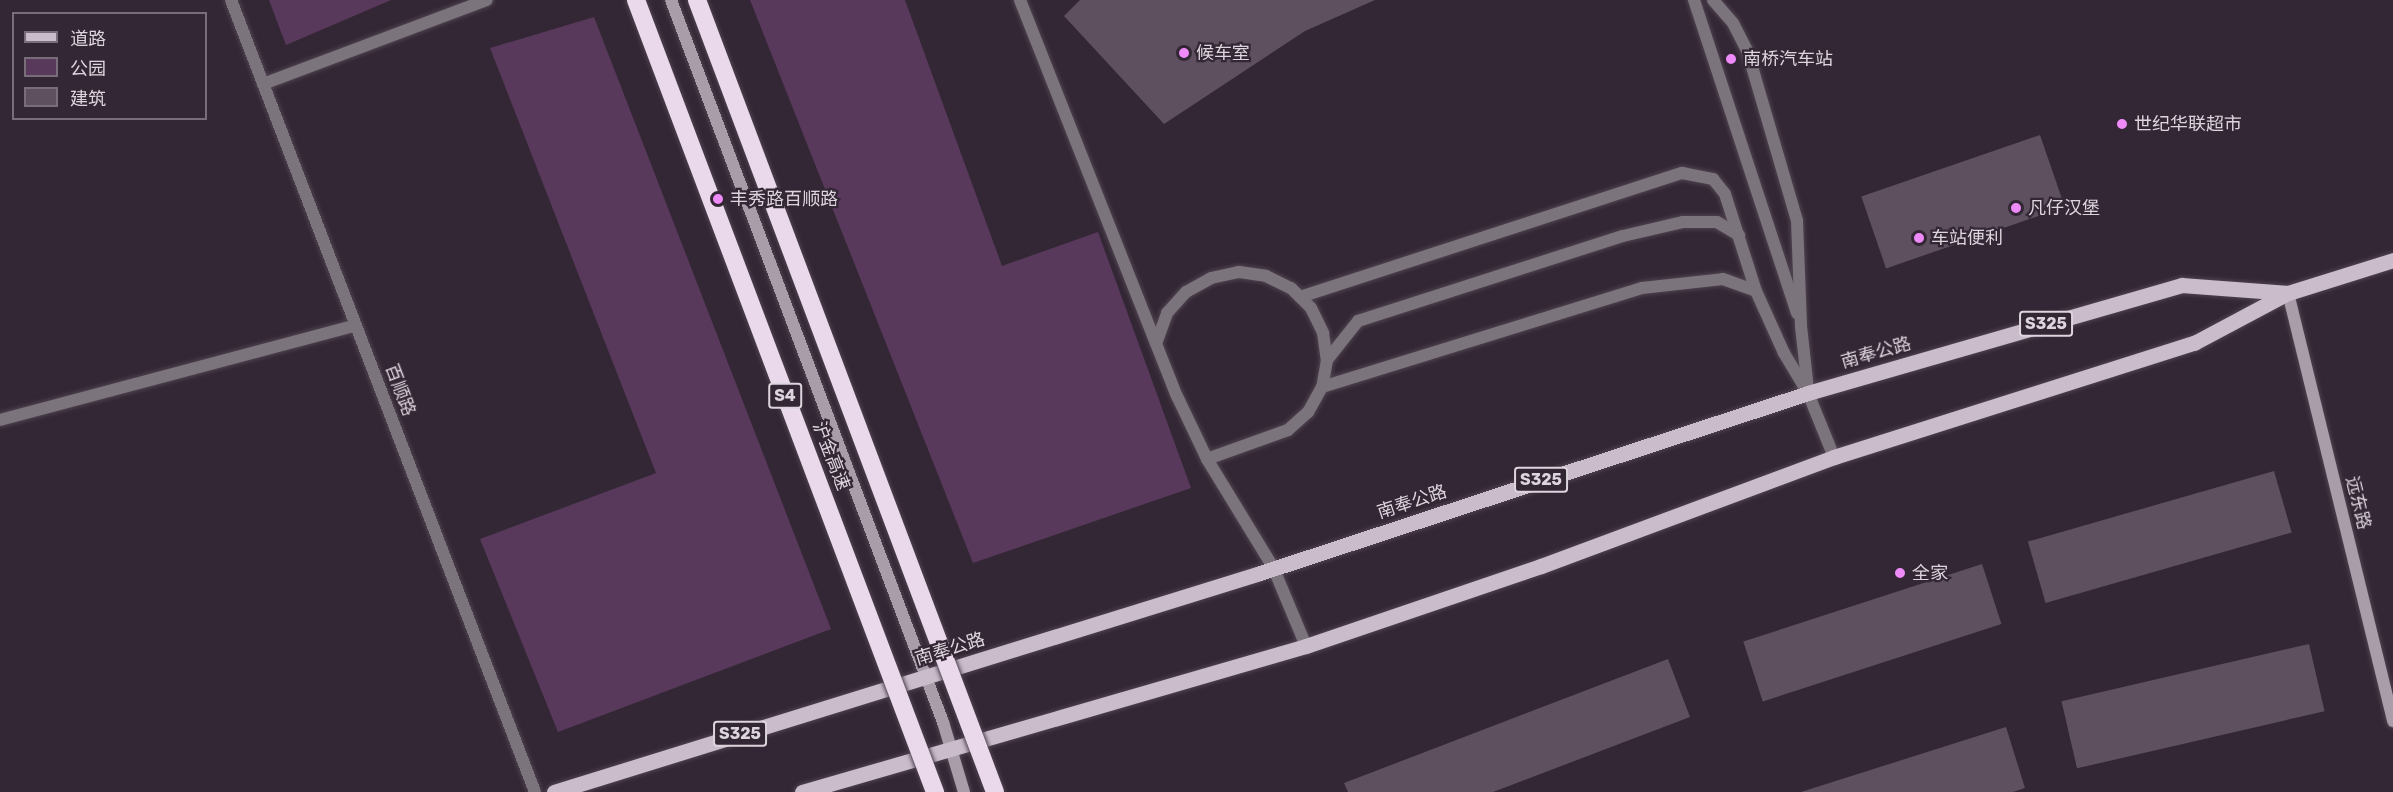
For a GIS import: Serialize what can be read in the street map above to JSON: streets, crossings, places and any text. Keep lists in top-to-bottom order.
{
  "streets": {
    "highway": ["S4", "沪金高速"],
    "main road": ["S325", "南奉公路"],
    "street": ["百顺路", "远东路"]
  },
  "crossings": [
    ["南奉公路", "远东路"]
  ],
  "places": [
    "候车室",
    "南桥汽车站",
    "世纪华联超市",
    "丰秀路百顺路",
    "凡仔汉堡",
    "车站便利",
    "全家"
  ],
  "legend": ["道路", "公园", "建筑"]
}
